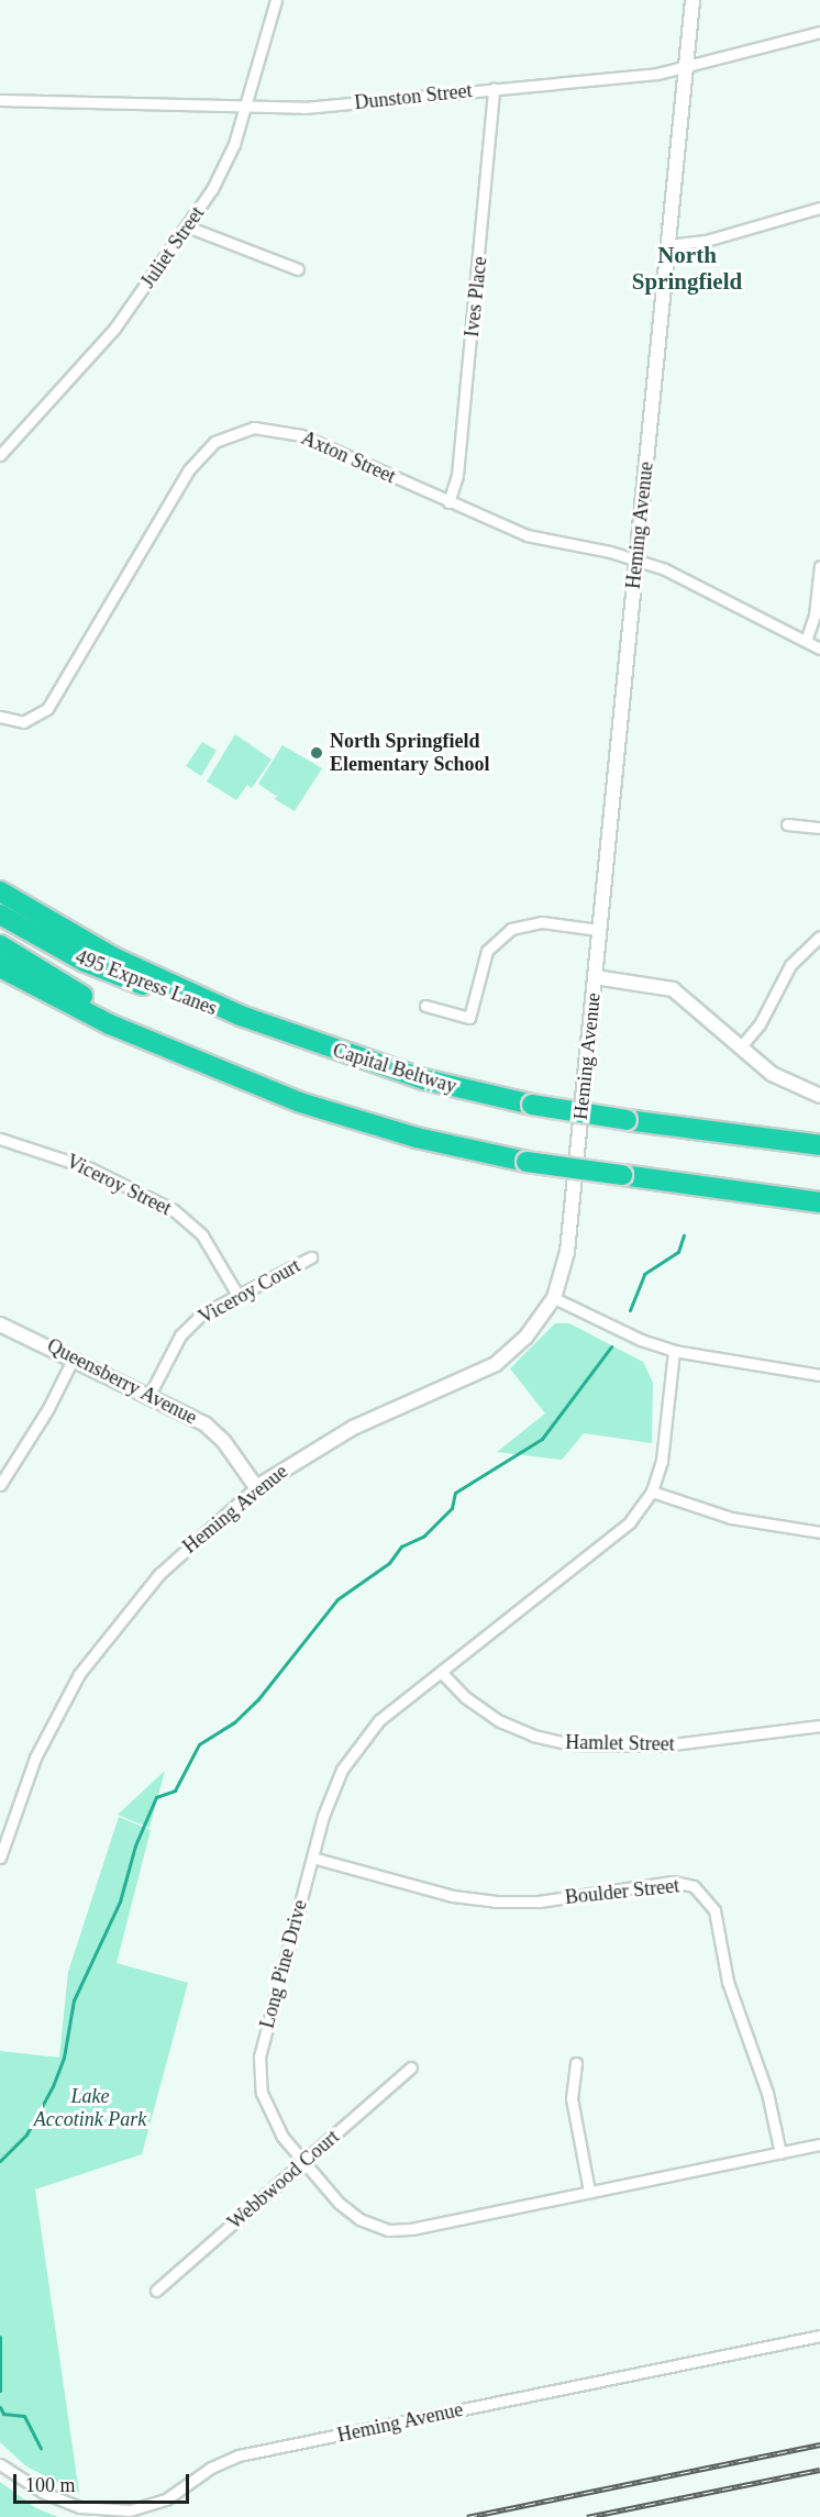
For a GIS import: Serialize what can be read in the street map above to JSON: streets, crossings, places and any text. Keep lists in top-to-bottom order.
{
  "streets": {
    "highway": ["495 Express Lanes", "Capital Beltway"],
    "street": [
      "Dunston Street",
      "Juliet Street",
      "Ives Place",
      "Axton Street",
      "Heming Avenue",
      "Viceroy Street",
      "Viceroy Court",
      "Queensberry Avenue",
      "Hamlet Street",
      "Boulder Street",
      "Long Pine Drive",
      "Webbwood Court"
    ]
  },
  "crossings": [
    ["Dunston Street", "Juliet Street"],
    ["Dunston Street", "Ives Place"],
    ["Dunston Street", "Heming Avenue"],
    ["Ives Place", "Axton Street"],
    ["Axton Street", "Heming Avenue"],
    ["Heming Avenue", "Queensberry Avenue"],
    ["495 Express Lanes", "Capital Beltway"],
    ["Viceroy Street", "Viceroy Court"],
    ["Viceroy Court", "Queensberry Avenue"],
    ["Hamlet Street", "Long Pine Drive"],
    ["Boulder Street", "Long Pine Drive"],
    ["Long Pine Drive", "Webbwood Court"]
  ],
  "districts": ["North Springfield"],
  "parks": ["Lake Accotink Park"],
  "places": ["North Springfield Elementary School"],
  "scale_bar": "100 m"
}
